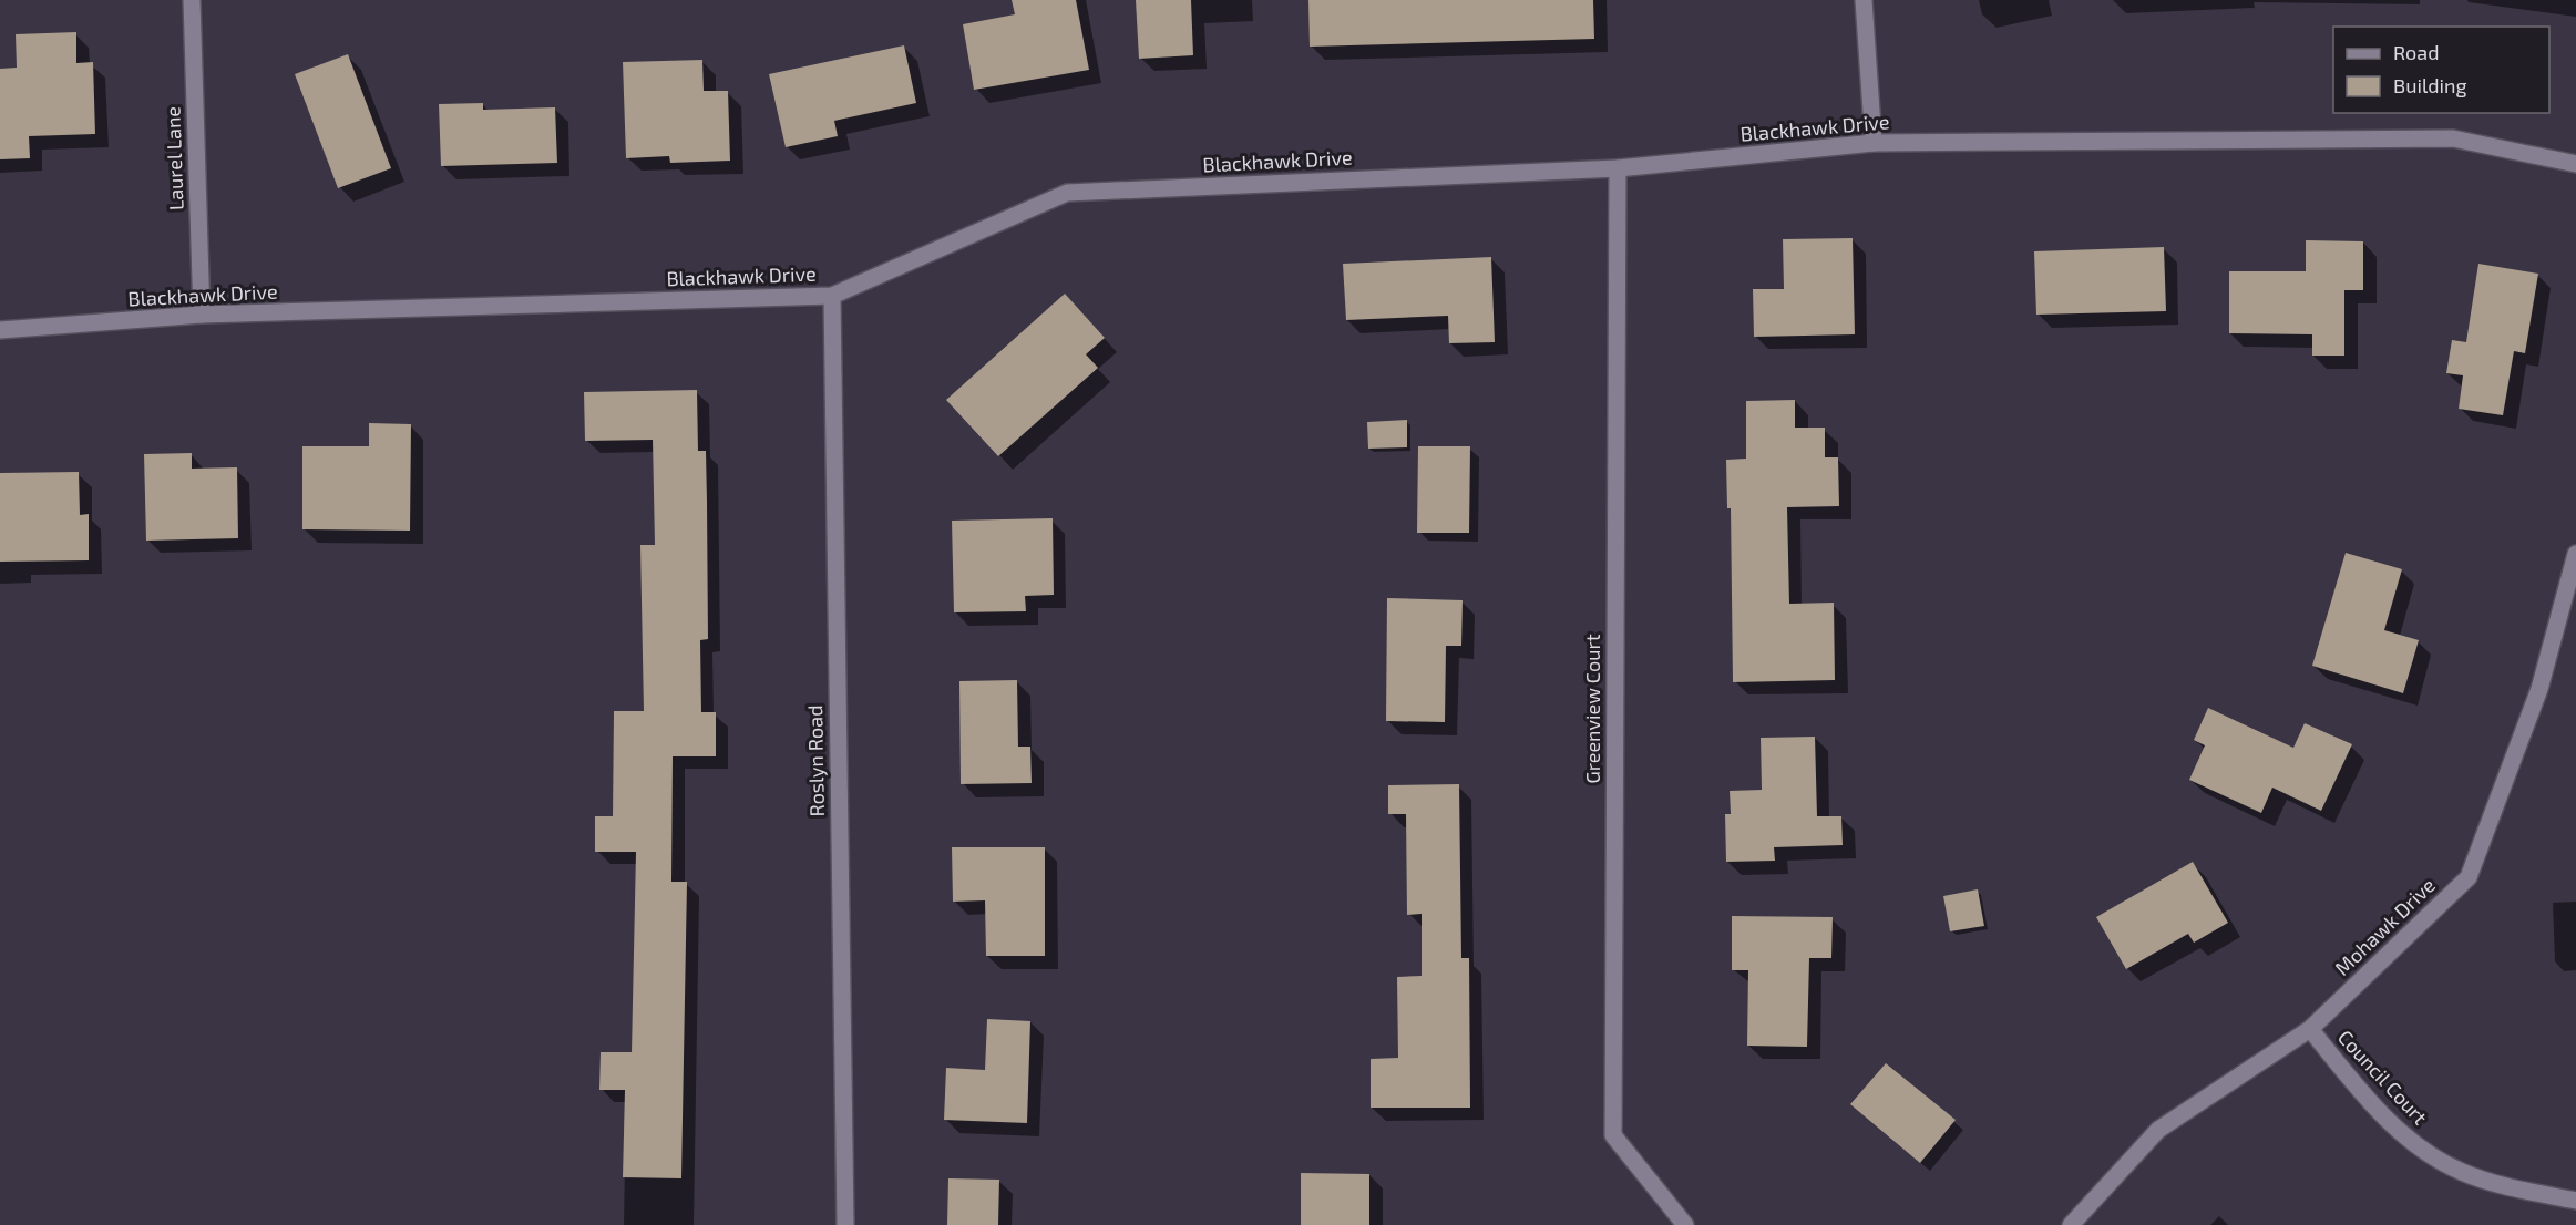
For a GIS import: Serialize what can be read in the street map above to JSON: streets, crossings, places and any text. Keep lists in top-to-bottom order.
{
  "streets": {
    "street": [
      "Blackhawk Drive",
      "Laurel Lane",
      "Greenview Court",
      "Roslyn Road",
      "Mohawk Drive",
      "Council Court"
    ]
  },
  "crossings": [
    ["Blackhawk Drive", "Laurel Lane"],
    ["Blackhawk Drive", "Greenview Court"],
    ["Blackhawk Drive", "Roslyn Road"],
    ["Mohawk Drive", "Council Court"]
  ],
  "legend": ["Road", "Building"]
}
